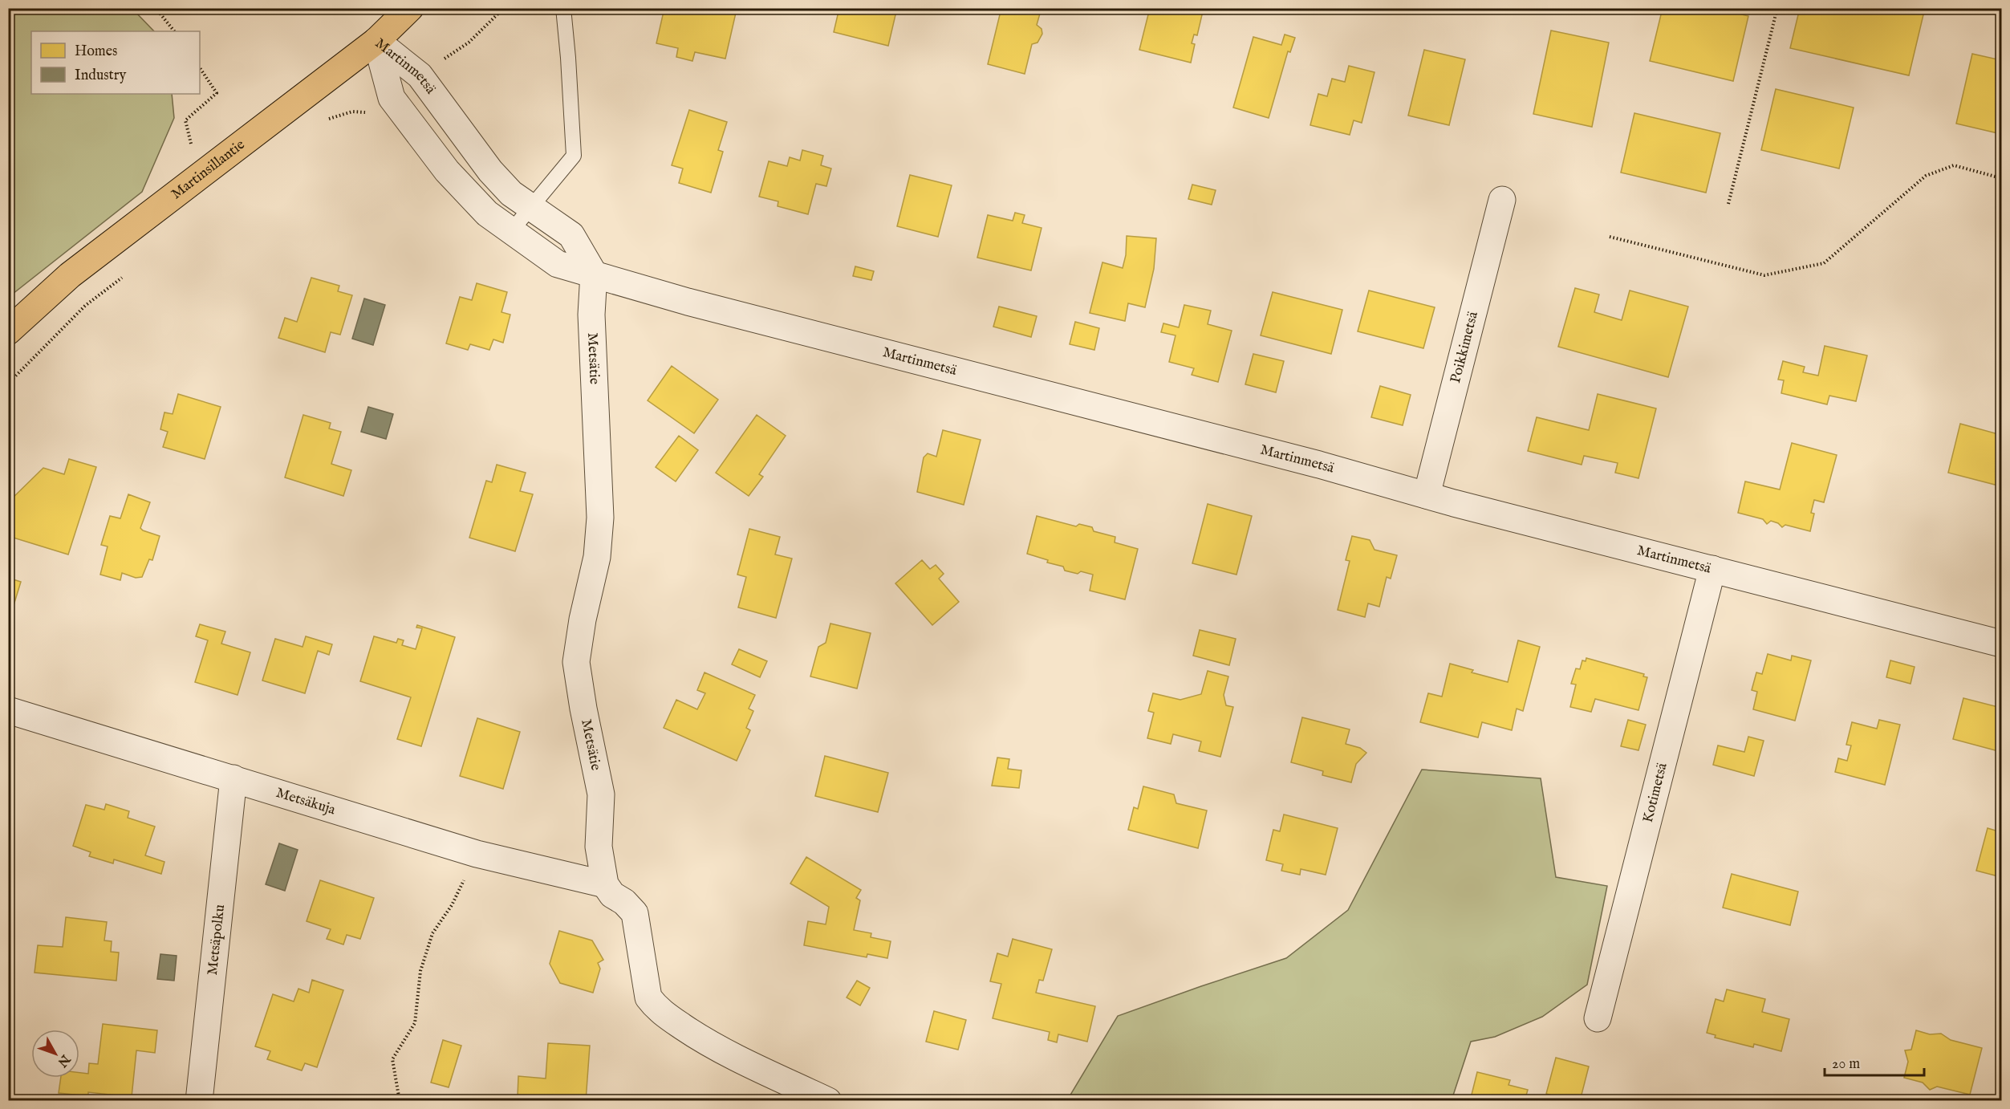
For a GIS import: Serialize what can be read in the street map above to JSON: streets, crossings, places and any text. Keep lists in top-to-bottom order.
{
  "streets": {
    "main road": ["Martinsillantie"],
    "street": [
      "Martinmetsä",
      "Poikkimetsä",
      "Metsätie",
      "Kotimetsä",
      "Metsäkuja",
      "Metsäpolku"
    ]
  },
  "crossings": [
    ["Martinmetsä", "Martinsillantie"],
    ["Martinmetsä", "Poikkimetsä"],
    ["Martinmetsä", "Metsätie"],
    ["Martinmetsä", "Kotimetsä"],
    ["Metsätie", "Metsäkuja"],
    ["Metsäkuja", "Metsäpolku"]
  ],
  "legend": ["Homes", "Industry"],
  "scale_bar": "20 m",
  "north": "bottom right"
}
